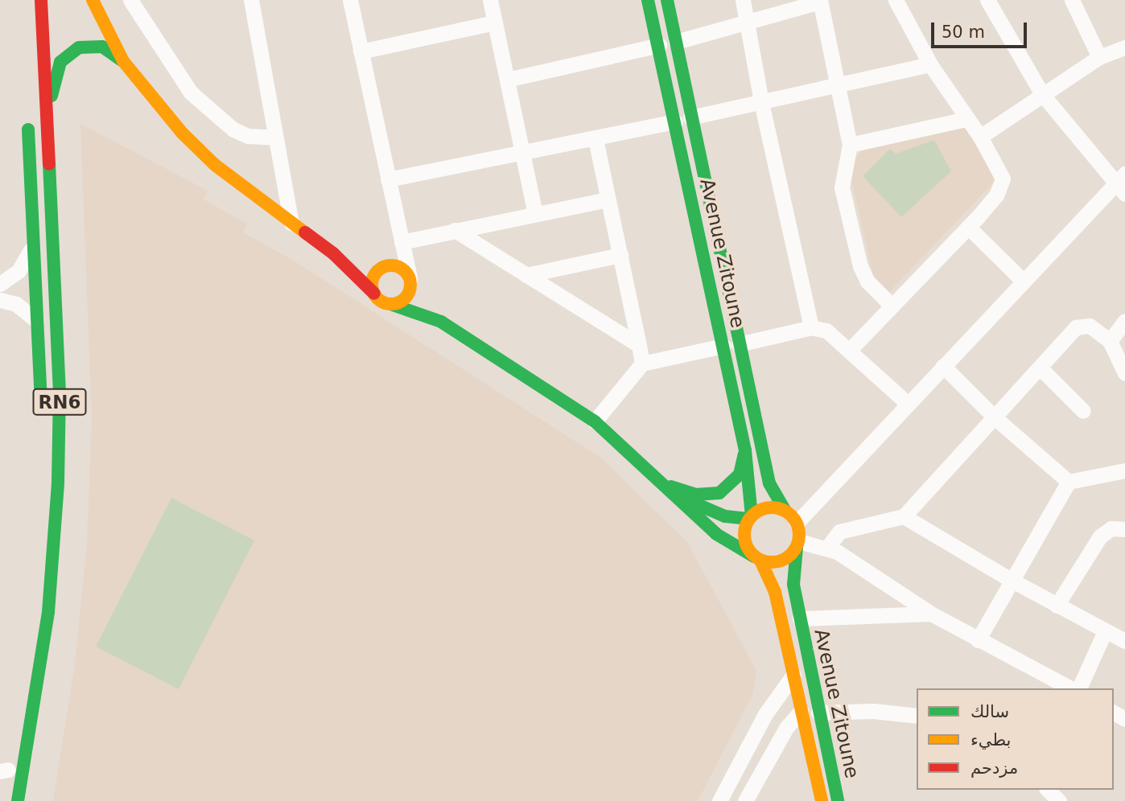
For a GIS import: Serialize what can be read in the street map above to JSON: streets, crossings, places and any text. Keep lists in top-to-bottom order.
{
  "streets": {
    "main road": ["Avenue Zitoune", "RN6"]
  },
  "legend": ["سالك", "بطيء", "مزدحم"],
  "scale_bar": "50 m"
}
